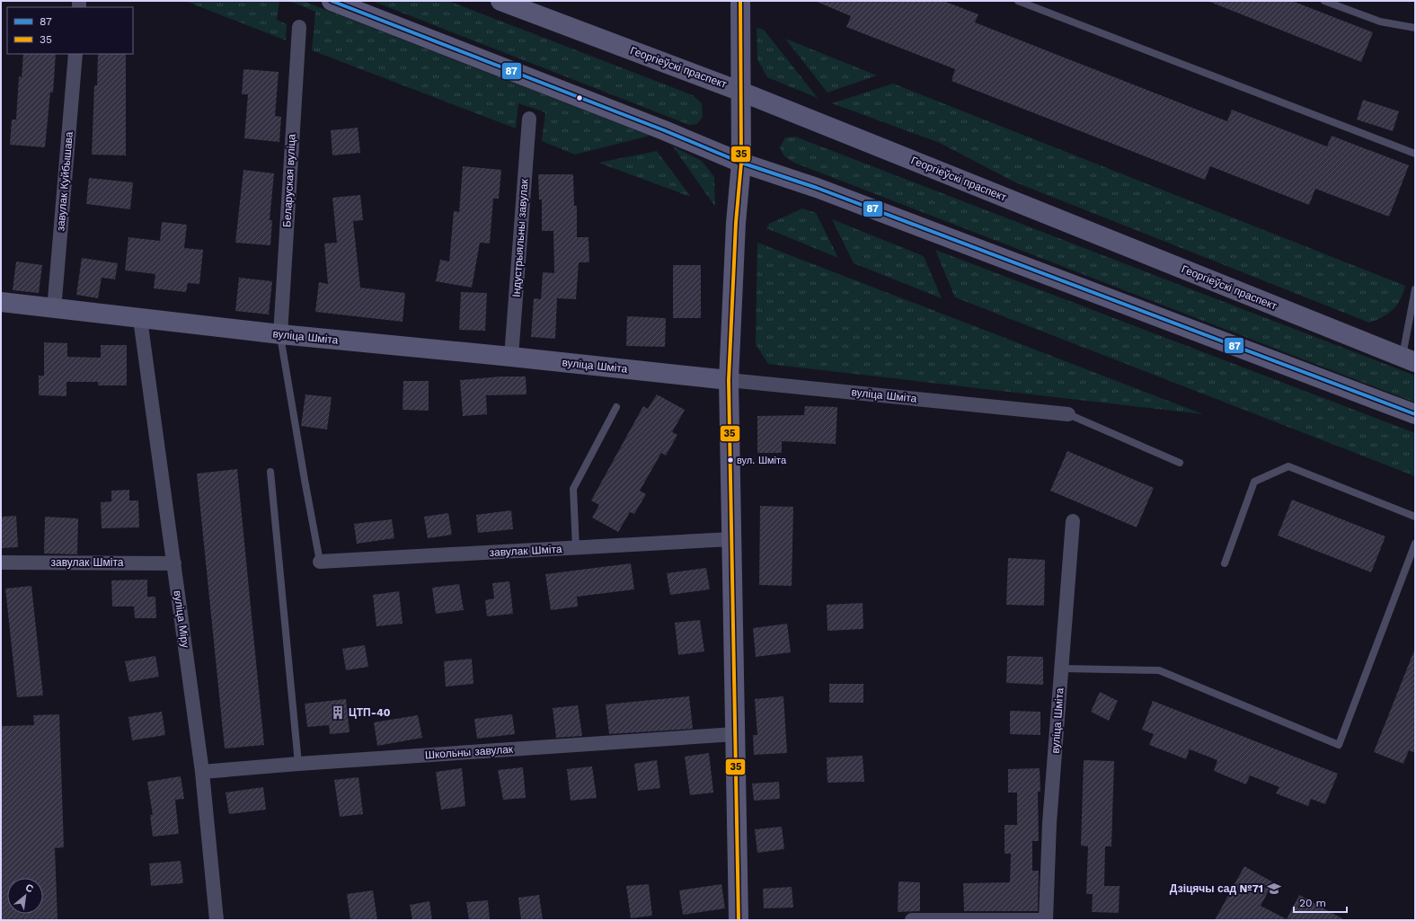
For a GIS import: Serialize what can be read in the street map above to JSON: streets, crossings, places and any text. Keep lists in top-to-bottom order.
{
  "streets": {
    "main road": ["Георгіеўскі праспект", "вуліца Шміта"],
    "street": [
      "Беларуская вуліца",
      "завулак Куйбышава",
      "Індустрыяльны завулак",
      "завулак Шміта",
      "вуліца Міру",
      "Школьны завулак"
    ]
  },
  "crossings": [
    ["Беларуская вуліца", "вуліца Шміта"],
    ["завулак Куйбышава", "вуліца Шміта"],
    ["Індустрыяльны завулак", "вуліца Шміта"],
    ["вуліца Шміта", "вуліца Міру"],
    ["завулак Шміта", "вуліца Міру"],
    ["вуліца Міру", "Школьны завулак"]
  ],
  "places": {
    "other": ["вул. Шміта"],
    "building": ["ЦТП-40"],
    "school or university": ["Дзіцячы сад №71"]
  },
  "lines": ["transit line 87", "transit line 35"],
  "legend": ["87", "35"],
  "scale_bar": "20 m",
  "north": "top right"
}
